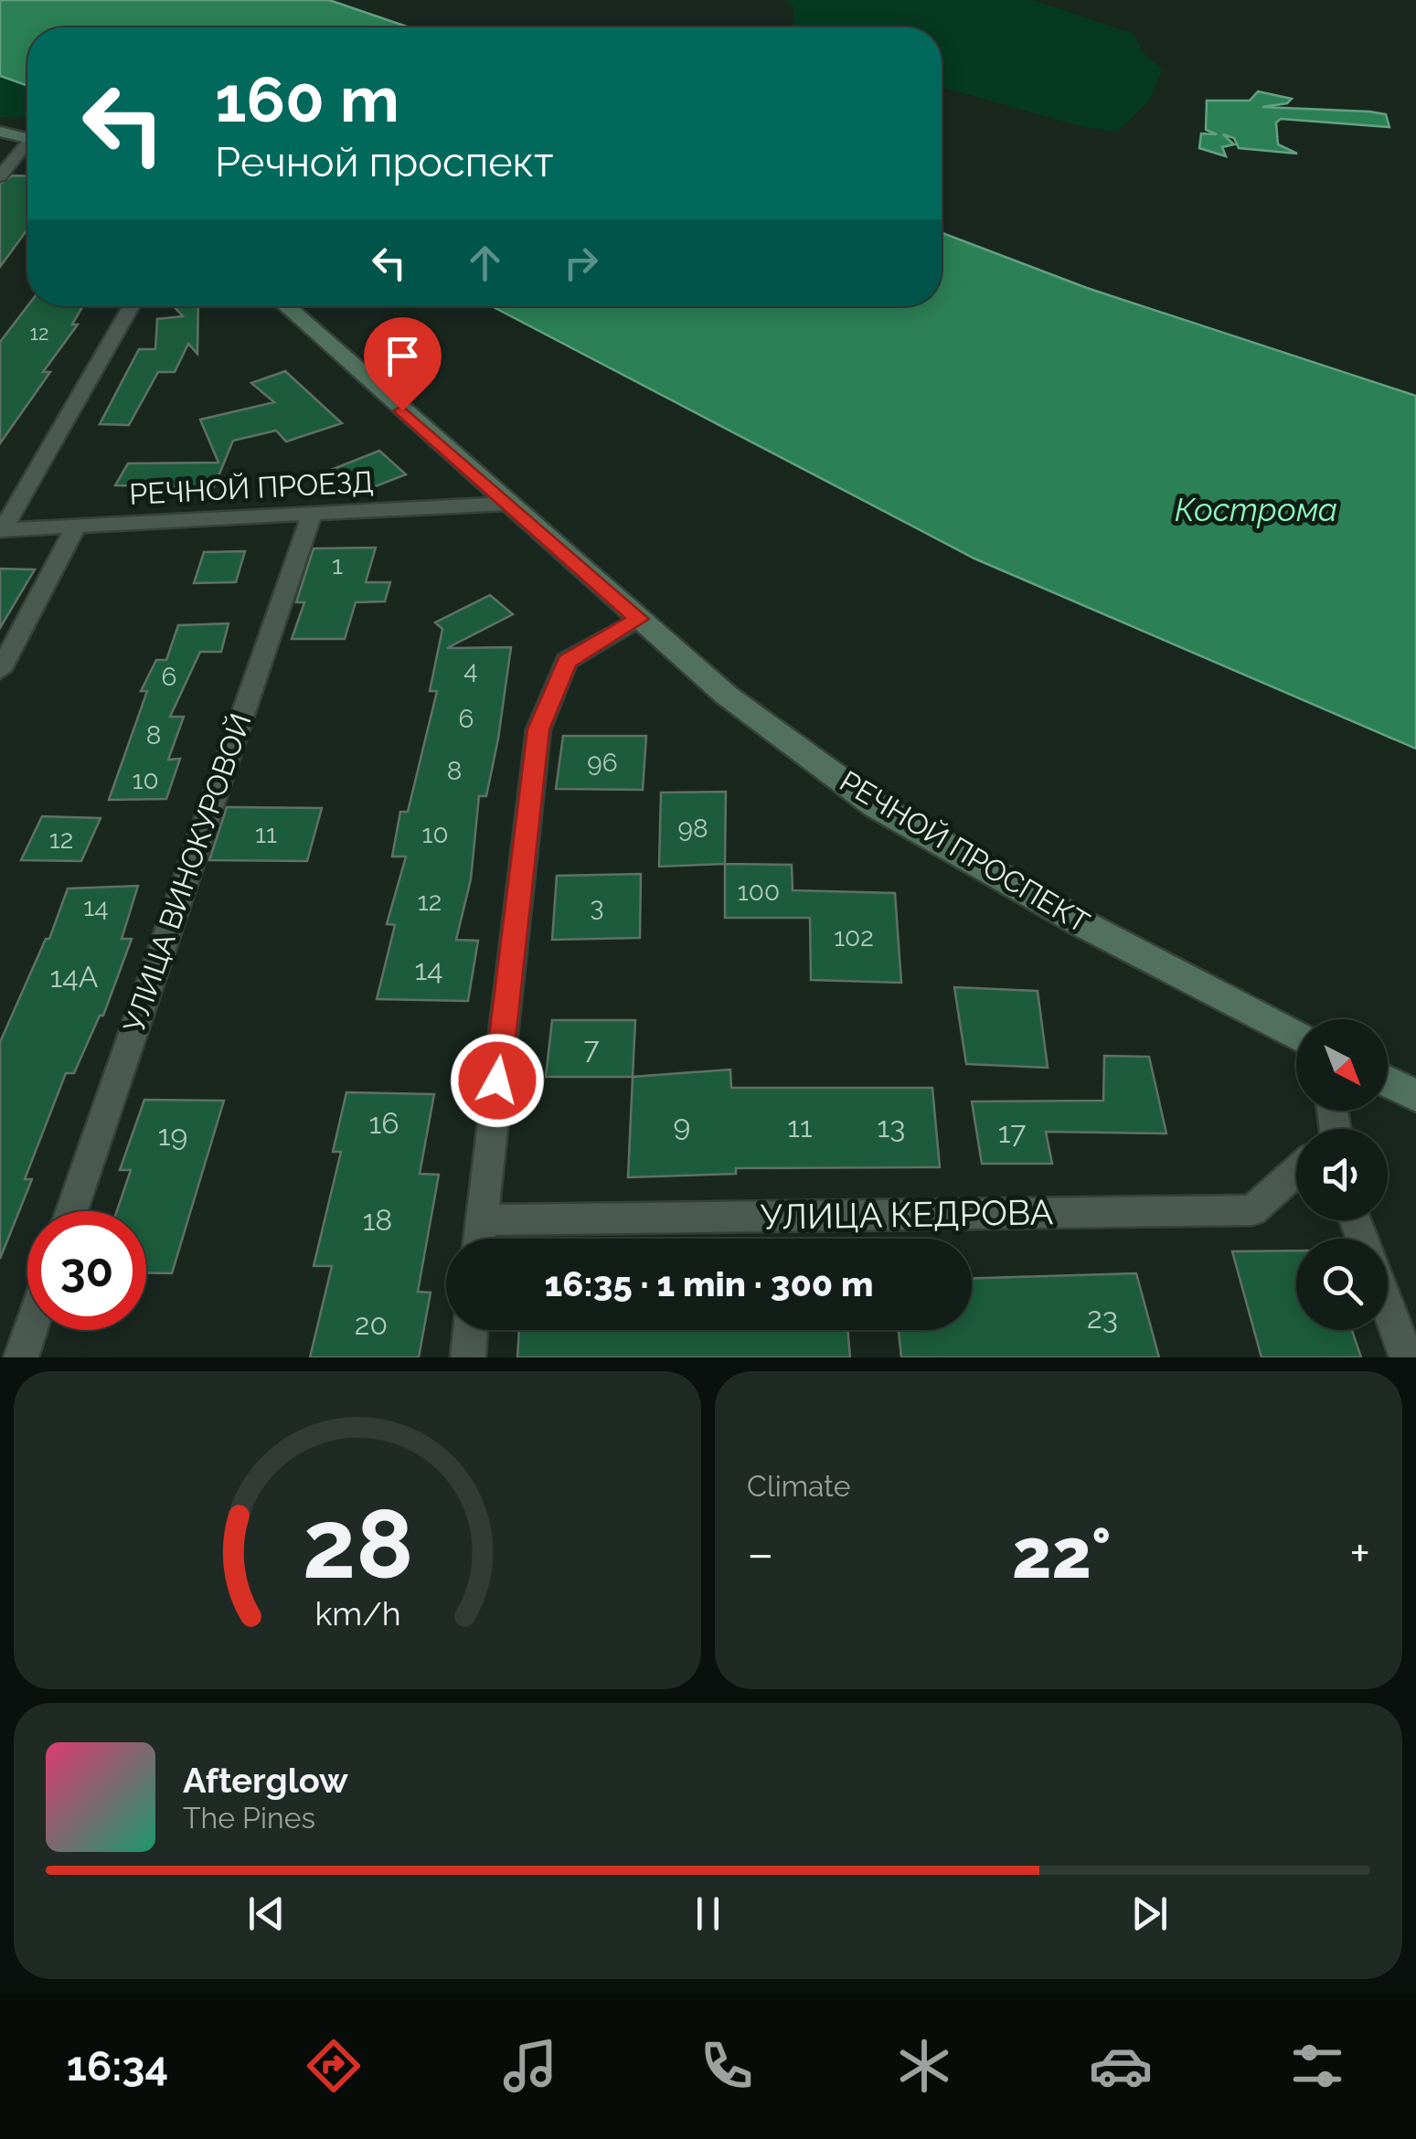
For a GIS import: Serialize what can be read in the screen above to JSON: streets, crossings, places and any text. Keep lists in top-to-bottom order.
{
  "streets": {
    "street": [
      "РЕЧНОЙ ПРОЕЗД",
      "РЕЧНОЙ ПРОСПЕКТ",
      "УЛИЦА ВИНОКУРОВОЙ",
      "УЛИЦА КЕДРОВА"
    ]
  },
  "crossings": [
    ["РЕЧНОЙ ПРОЕЗД", "РЕЧНОЙ ПРОСПЕКТ"],
    ["РЕЧНОЙ ПРОЕЗД", "УЛИЦА ВИНОКУРОВОЙ"]
  ],
  "water": ["Кострома"],
  "house_numbers": [
    "12",
    "1",
    "4",
    "6",
    "6",
    "8",
    "96",
    "8",
    "10",
    "98",
    "11",
    "10",
    "12",
    "100",
    "12",
    "14",
    "3",
    "102",
    "14",
    "14А",
    "7",
    "16",
    "9",
    "11",
    "13",
    "17",
    "19",
    "18",
    "23",
    "20"
  ],
  "north": "bottom right",
  "page": {
    "turn": ["160 m", "Речной проспект"],
    "limit": "30",
    "trip": "16:35 · 1 min · 300 m",
    "tile": "Climate",
    "heat": ["−", "22°", "+"],
    "song": ["Afterglow", "The Pines"],
    "tabs": "16:34",
    "gauge": ["28", "km/h"]
  }
}
